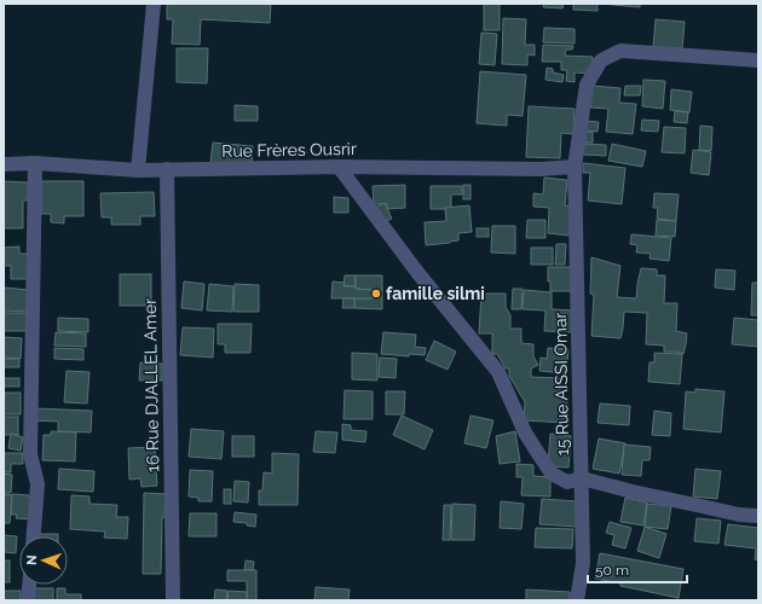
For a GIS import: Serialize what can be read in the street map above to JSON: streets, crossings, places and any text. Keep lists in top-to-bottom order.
{
  "streets": {
    "street": ["Rue Frères Ousrir", "15 Rue AISSI Omar", "16 Rue DJALLEL Amer"]
  },
  "crossings": [
    ["Rue Frères Ousrir", "15 Rue AISSI Omar"],
    ["Rue Frères Ousrir", "16 Rue DJALLEL Amer"]
  ],
  "places": ["famille silmi"],
  "scale_bar": "50 m",
  "north": "left"
}
